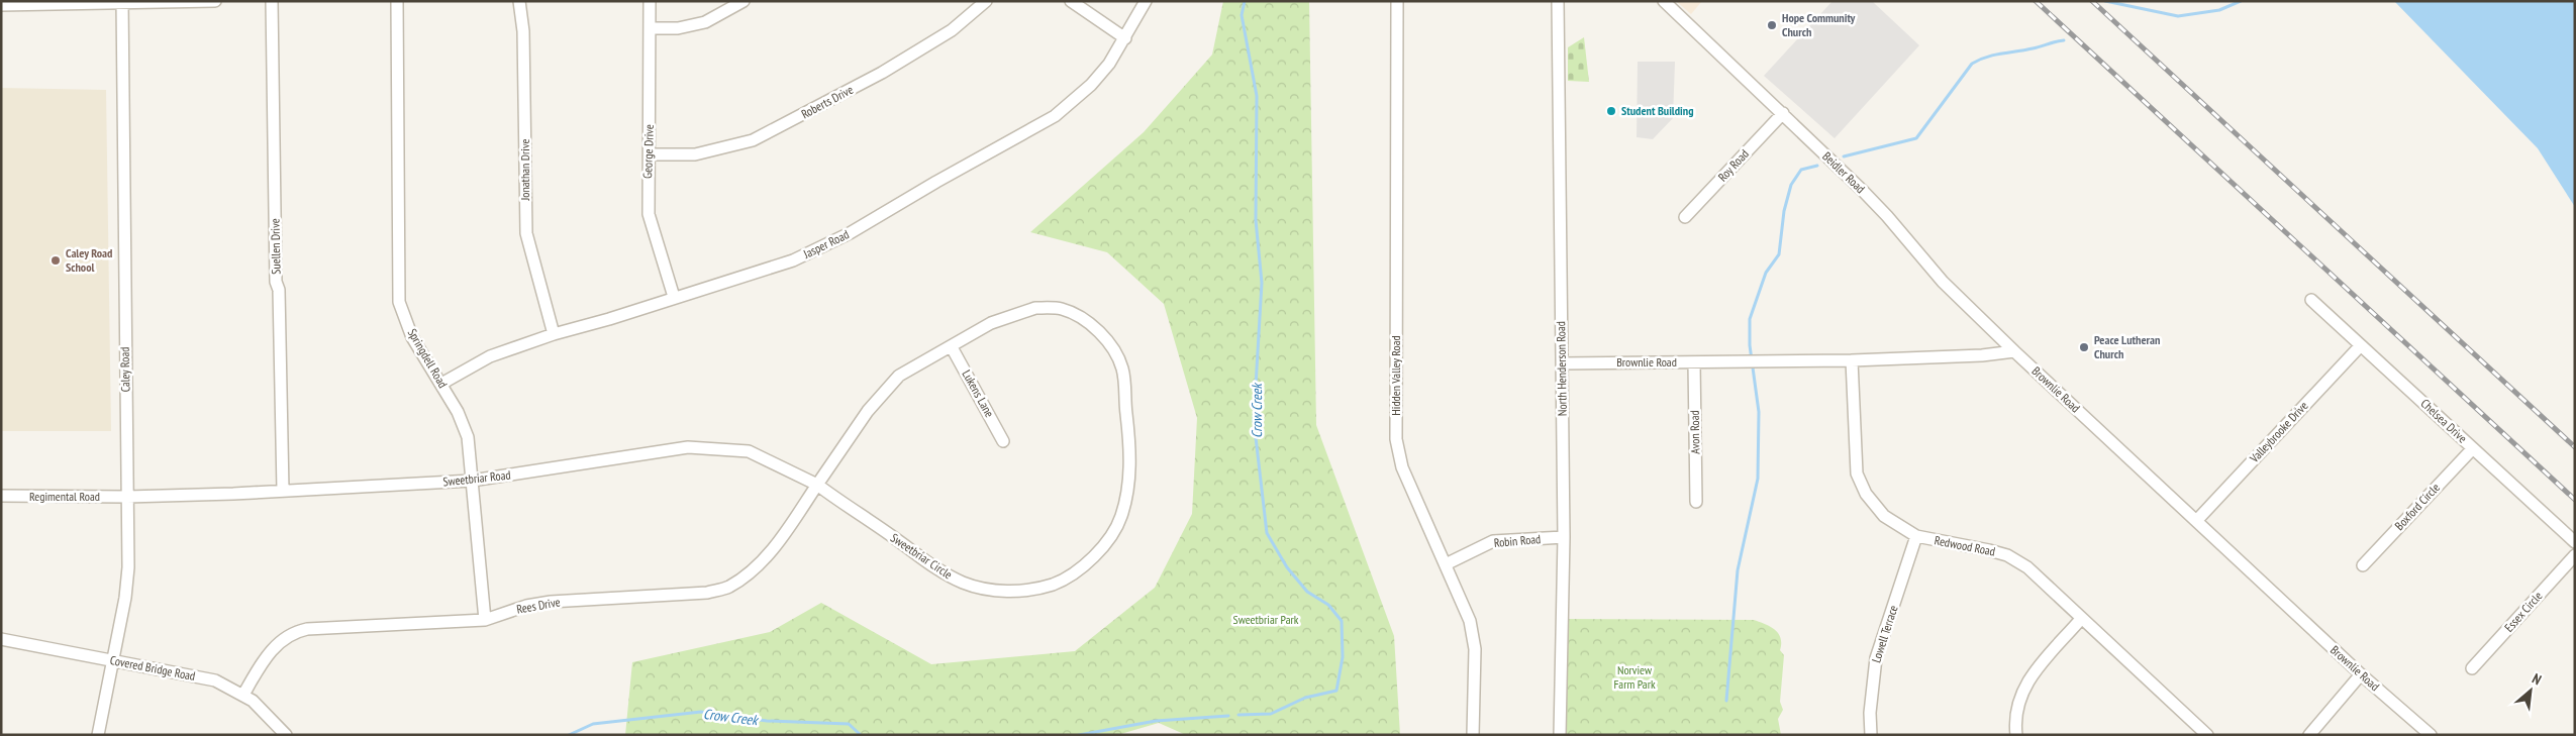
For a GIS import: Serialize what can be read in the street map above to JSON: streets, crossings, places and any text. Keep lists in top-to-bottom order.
{
  "streets": {
    "street": [
      "Roberts Drive",
      "George Drive",
      "Roy Road",
      "Jonathan Drive",
      "Beidler Road",
      "Jasper Road",
      "Suellen Drive",
      "Springdell Road",
      "Brownlie Road",
      "North Henderson Road",
      "Caley Road",
      "Hidden Valley Road",
      "Lukens Lane",
      "Chelsea Drive",
      "Avon Road",
      "Valleybrooke Drive",
      "Sweetbriar Road",
      "Regimental Road",
      "Boxford Circle",
      "Robin Road",
      "Redwood Road",
      "Sweetbriar Circle",
      "Rees Drive",
      "Essex Circle",
      "Lowell Terrace",
      "Covered Bridge Road"
    ]
  },
  "crossings": [
    ["Roberts Drive", "George Drive"],
    ["George Drive", "Jasper Road"],
    ["Roy Road", "Beidler Road"],
    ["Jonathan Drive", "Jasper Road"],
    ["Beidler Road", "Brownlie Road"],
    ["Jasper Road", "Springdell Road"],
    ["Suellen Drive", "Sweetbriar Road"],
    ["Springdell Road", "Sweetbriar Road"],
    ["Springdell Road", "Rees Drive"],
    ["Brownlie Road", "North Henderson Road"],
    ["Brownlie Road", "Avon Road"],
    ["Brownlie Road", "Valleybrooke Drive"],
    ["Brownlie Road", "Redwood Road"],
    ["North Henderson Road", "Robin Road"],
    ["Caley Road", "Sweetbriar Road"],
    ["Caley Road", "Regimental Road"],
    ["Caley Road", "Covered Bridge Road"],
    ["Hidden Valley Road", "Robin Road"],
    ["Lukens Lane", "Sweetbriar Circle"],
    ["Chelsea Drive", "Valleybrooke Drive"],
    ["Chelsea Drive", "Boxford Circle"],
    ["Sweetbriar Road", "Regimental Road"],
    ["Sweetbriar Road", "Sweetbriar Circle"],
    ["Sweetbriar Road", "Rees Drive"],
    ["Redwood Road", "Lowell Terrace"],
    ["Sweetbriar Circle", "Rees Drive"],
    ["Rees Drive", "Covered Bridge Road"]
  ],
  "water": ["Crow Creek"],
  "parks": ["Sweetbriar Park", "Norview Farm Park"],
  "places": [
    "Hope Community Church",
    "Student Building",
    "Caley Road School",
    "Peace Lutheran Church"
  ],
  "north": "top right"
}
